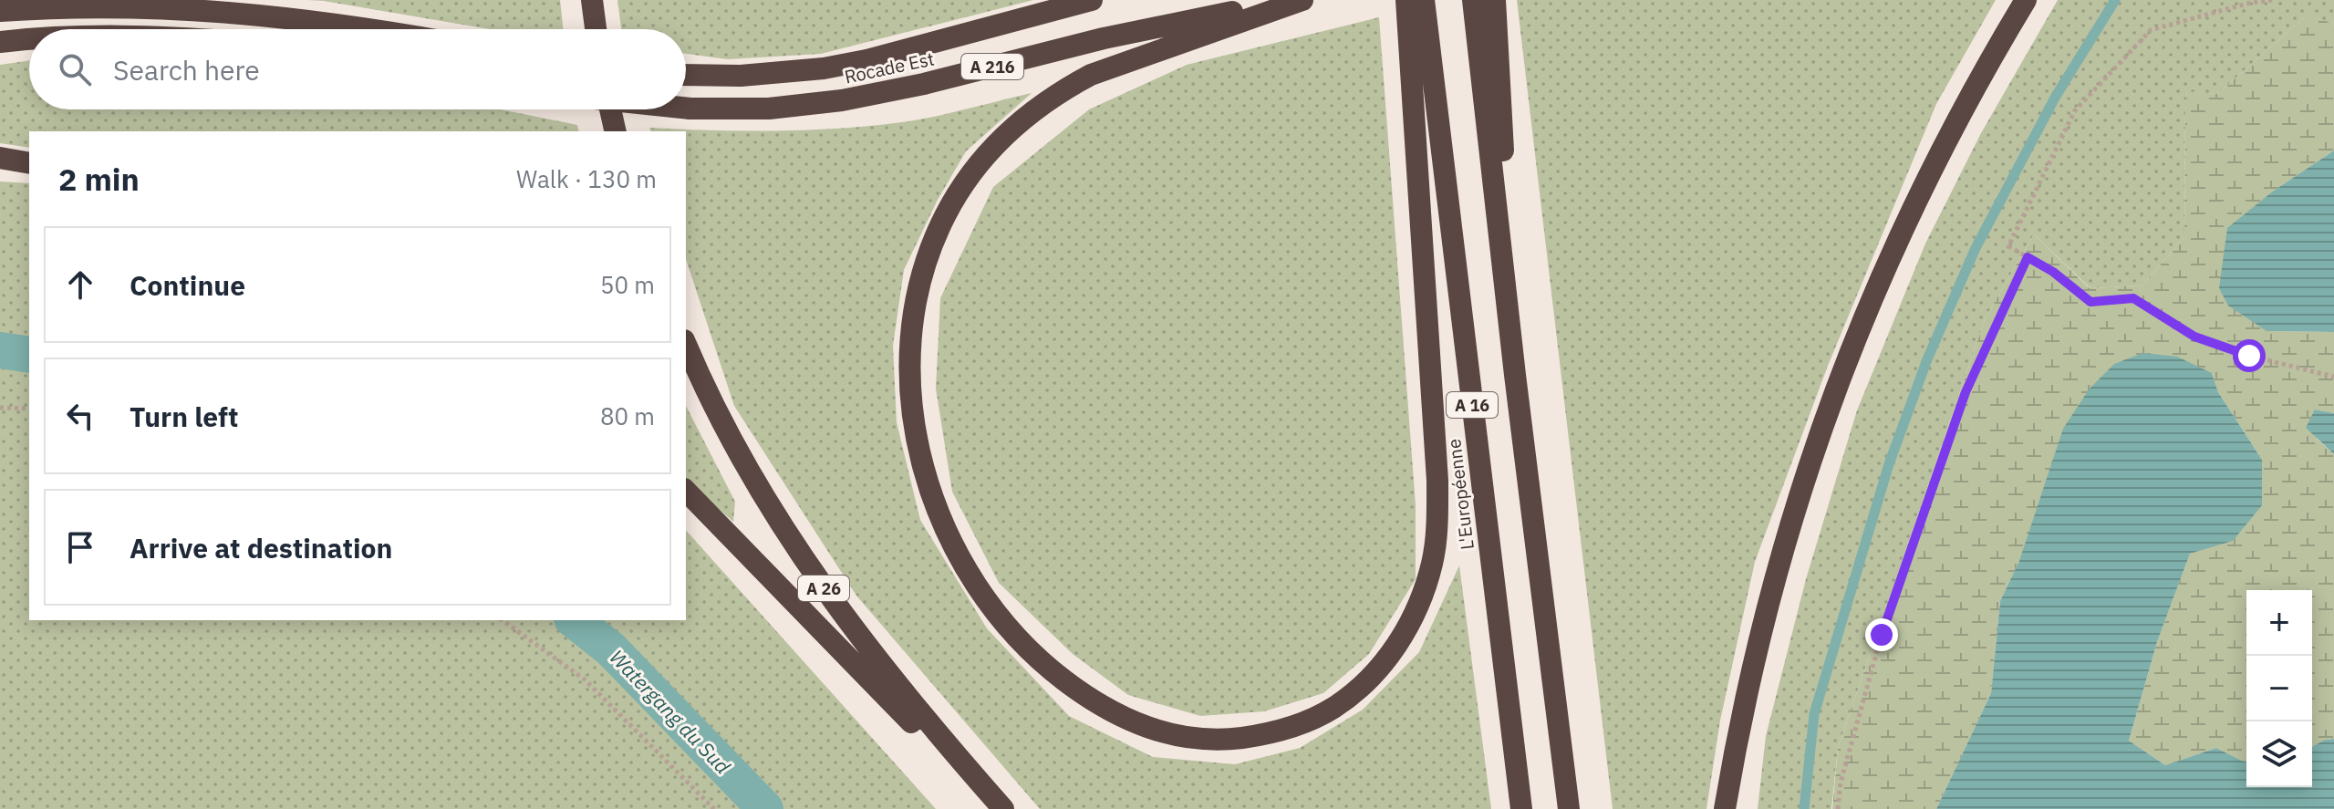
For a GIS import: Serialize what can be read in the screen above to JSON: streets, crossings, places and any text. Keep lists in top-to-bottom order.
{
  "streets": {
    "highway": [
      "A 216",
      "Rocade Est",
      "A 16",
      "L'Européenne",
      "A 26"
    ]
  },
  "water": ["Watergang du Sud"],
  "page": {
    "search": "Search here",
    "heading": ["2 min", "Walk · 130 m"],
    "list": [
      ["Continue", "50 m"],
      ["Turn left", "80 m"],
      "Arrive at destination"
    ],
    "map_buttons": ["+", "−"]
  }
}
